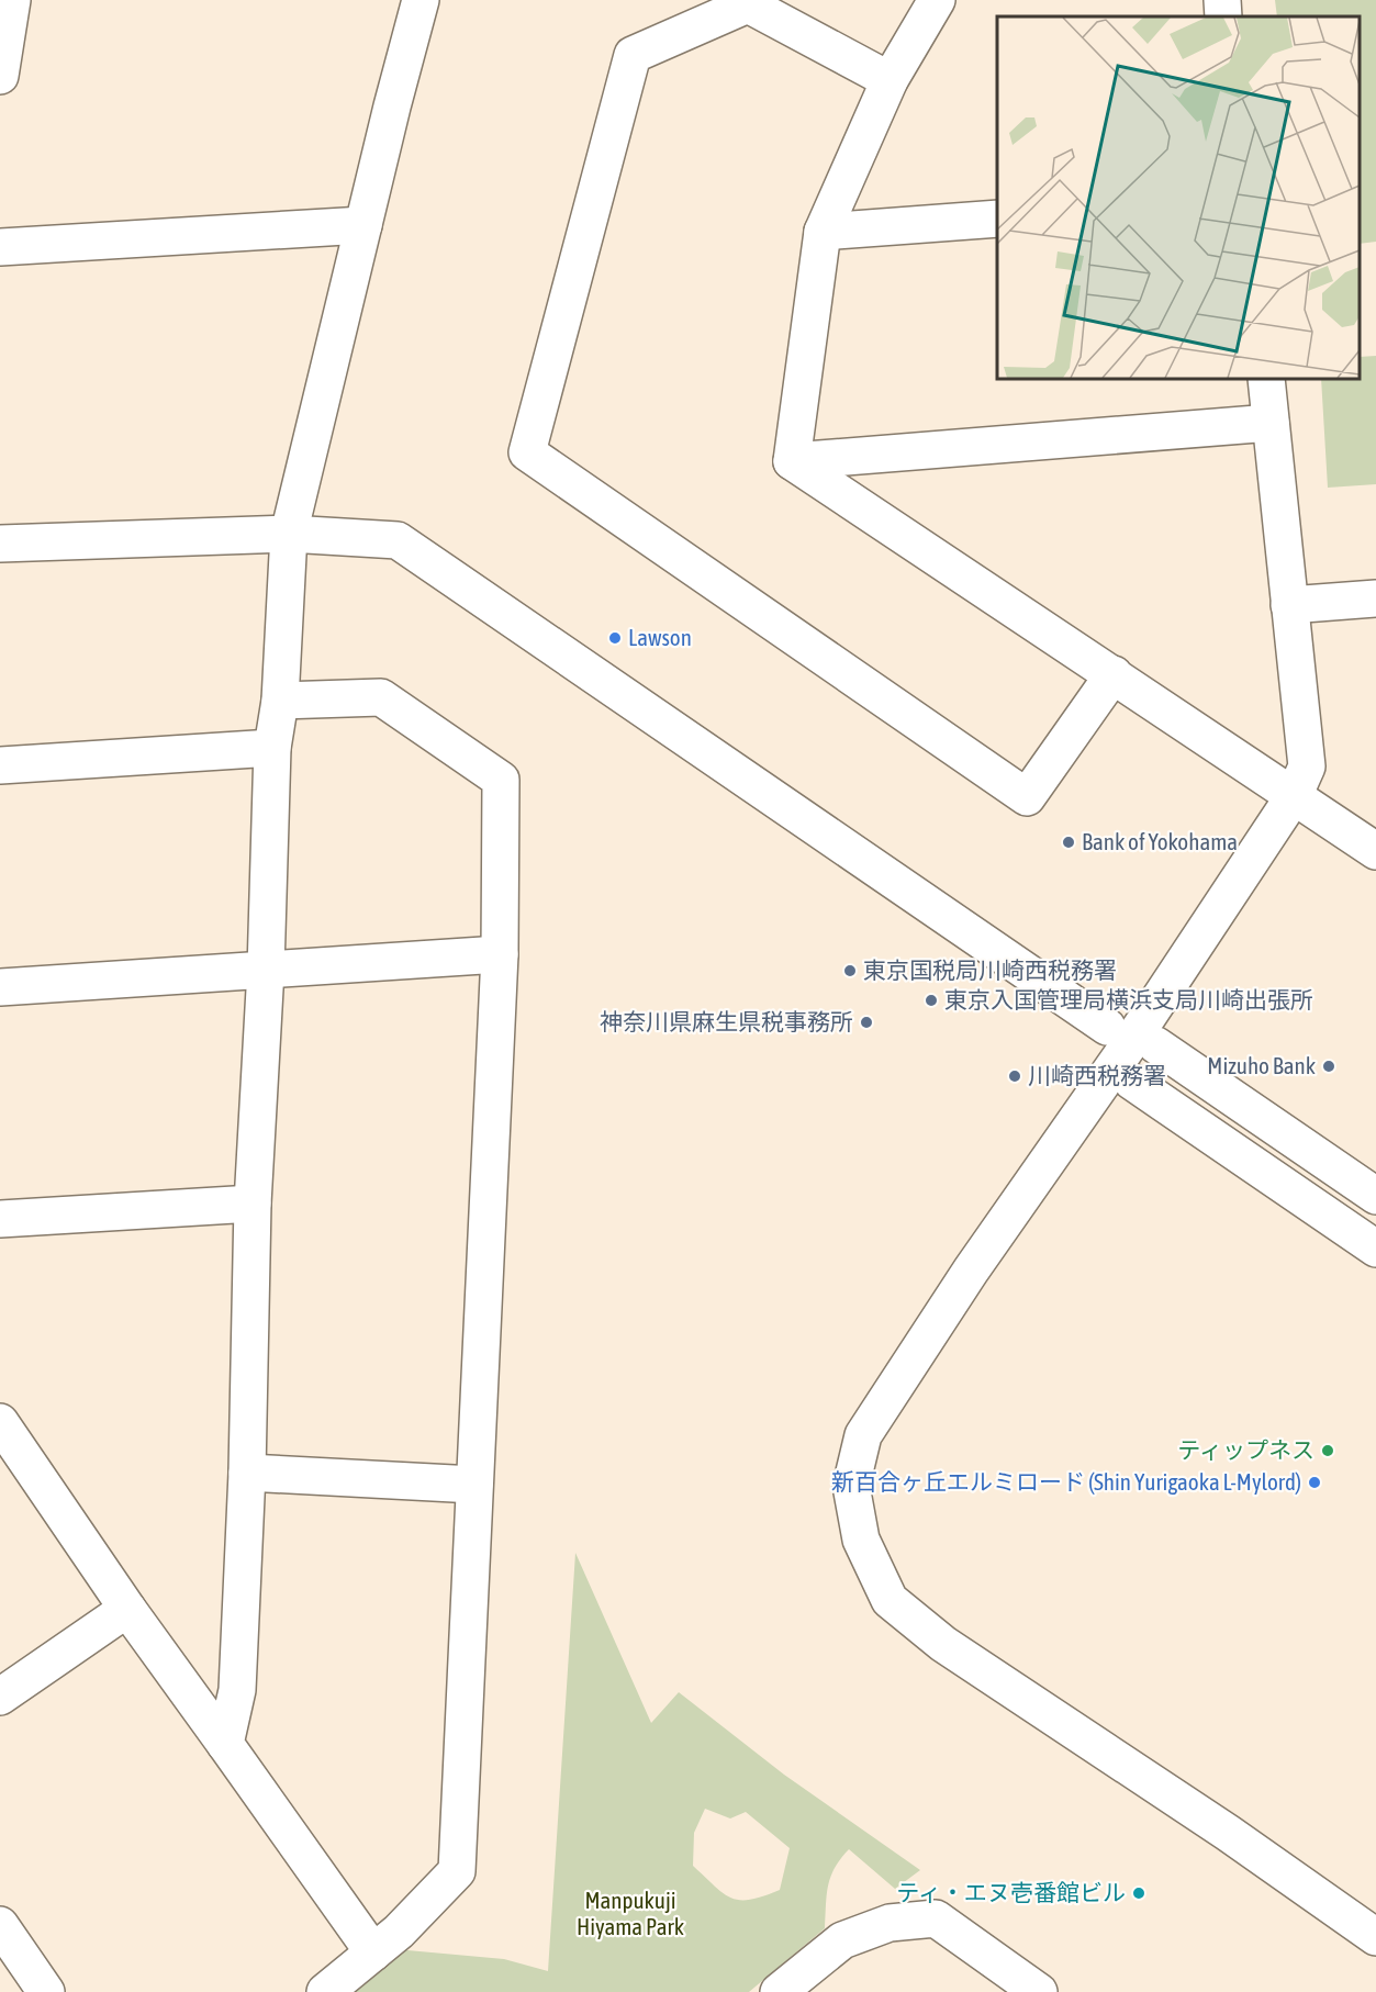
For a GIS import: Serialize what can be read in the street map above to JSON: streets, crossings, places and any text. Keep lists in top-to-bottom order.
{
  "parks": ["Manpukuji Hiyama Park"],
  "places": [
    "Lawson",
    "Bank of Yokohama",
    "東京国税局川崎西税務署",
    "東京入国管理局横浜支局川崎出張所",
    "神奈川県麻生県税事務所",
    "Mizuho Bank",
    "川崎西税務署",
    "ティップネス",
    "新百合ヶ丘エルミロード (Shin Yurigaoka L-Mylord)",
    "ティ・エヌ壱番館ビル"
  ]
}
